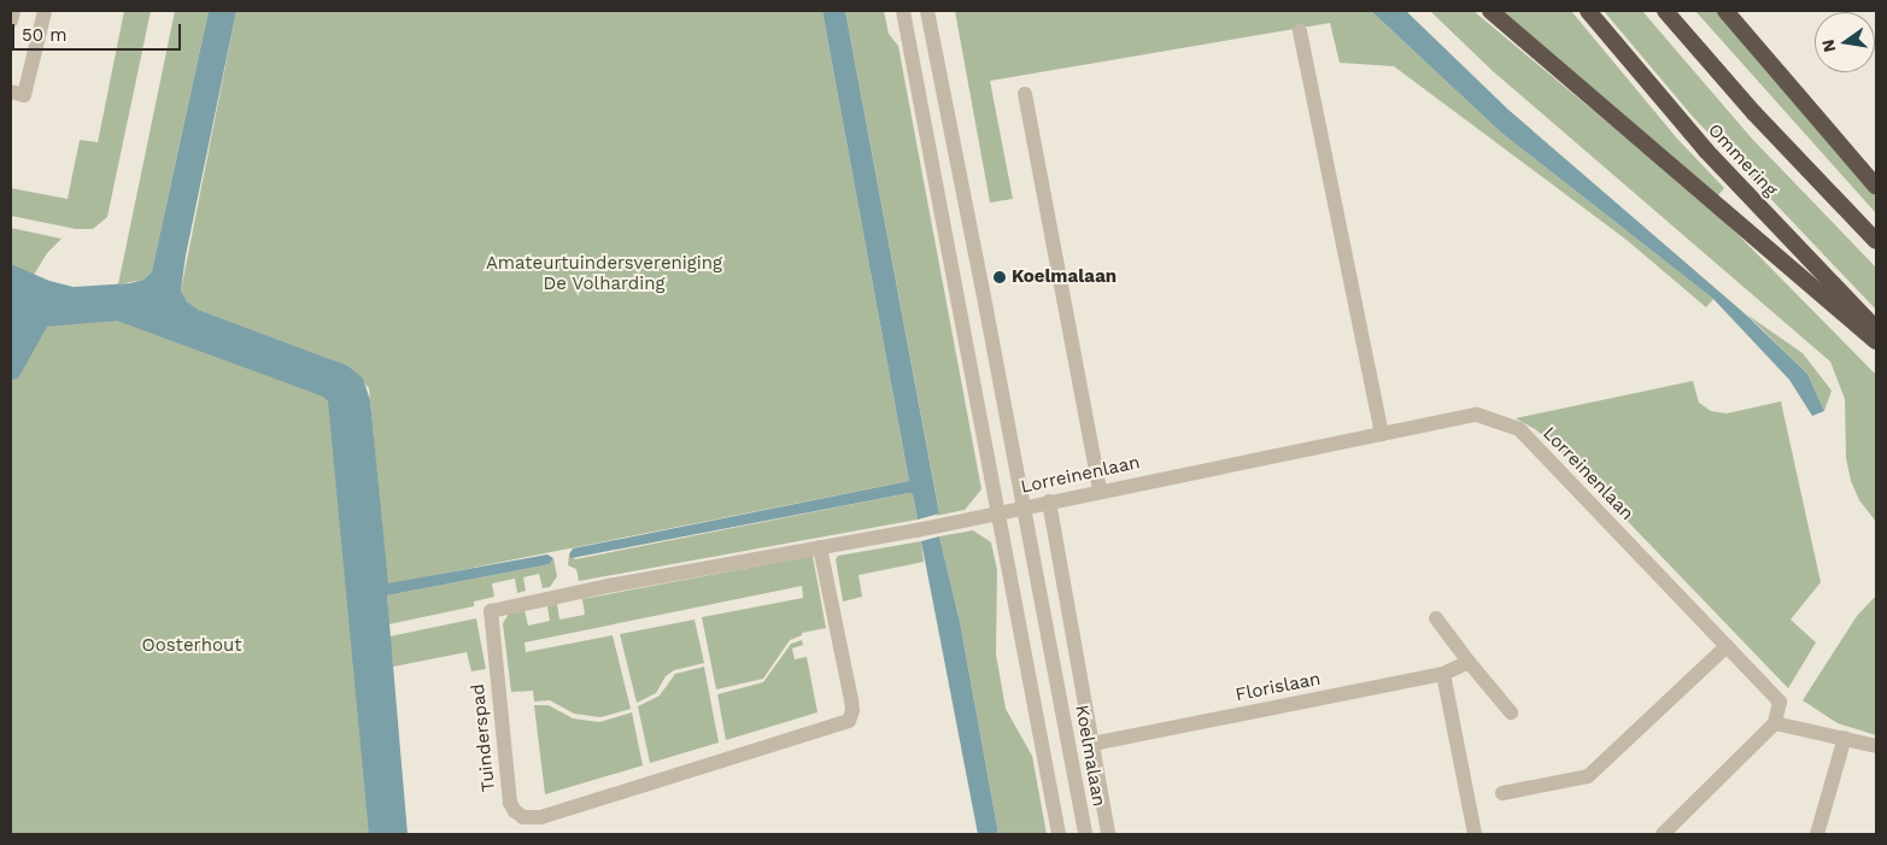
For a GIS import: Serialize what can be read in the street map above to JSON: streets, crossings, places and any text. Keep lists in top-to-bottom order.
{
  "streets": {
    "highway": ["Ommering"],
    "street": [
      "Lorreinenlaan",
      "Florislaan",
      "Tuinderspad",
      "Koelmalaan"
    ]
  },
  "crossings": [
    ["Lorreinenlaan", "Tuinderspad"],
    ["Lorreinenlaan", "Koelmalaan"],
    ["Florislaan", "Koelmalaan"]
  ],
  "parks": ["Amateurtuindersvereniging De Volharding", "Oosterhout"],
  "places": ["Koelmalaan"],
  "scale_bar": "50 m",
  "north": "left"
}
